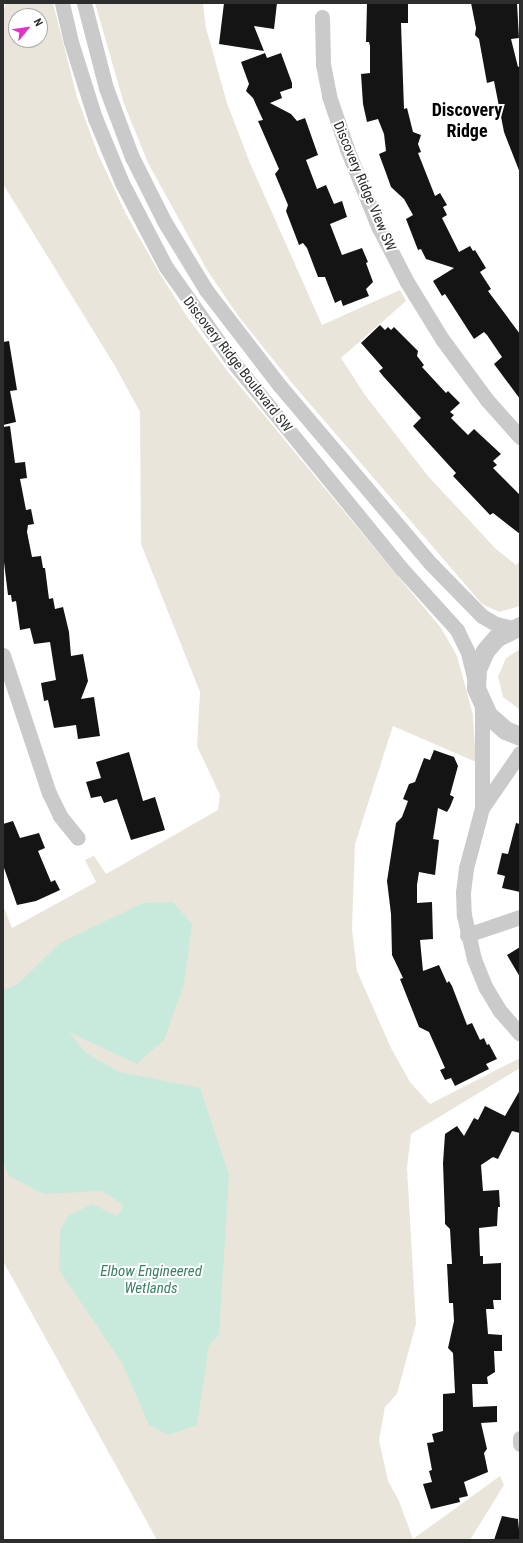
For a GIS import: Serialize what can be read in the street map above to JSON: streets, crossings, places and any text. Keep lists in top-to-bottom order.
{
  "streets": {
    "street": ["Discovery Ridge View SW", "Discovery Ridge Boulevard SW"]
  },
  "districts": ["Discovery Ridge"],
  "water": ["Elbow Engineered Wetlands"],
  "north": "top right"
}
